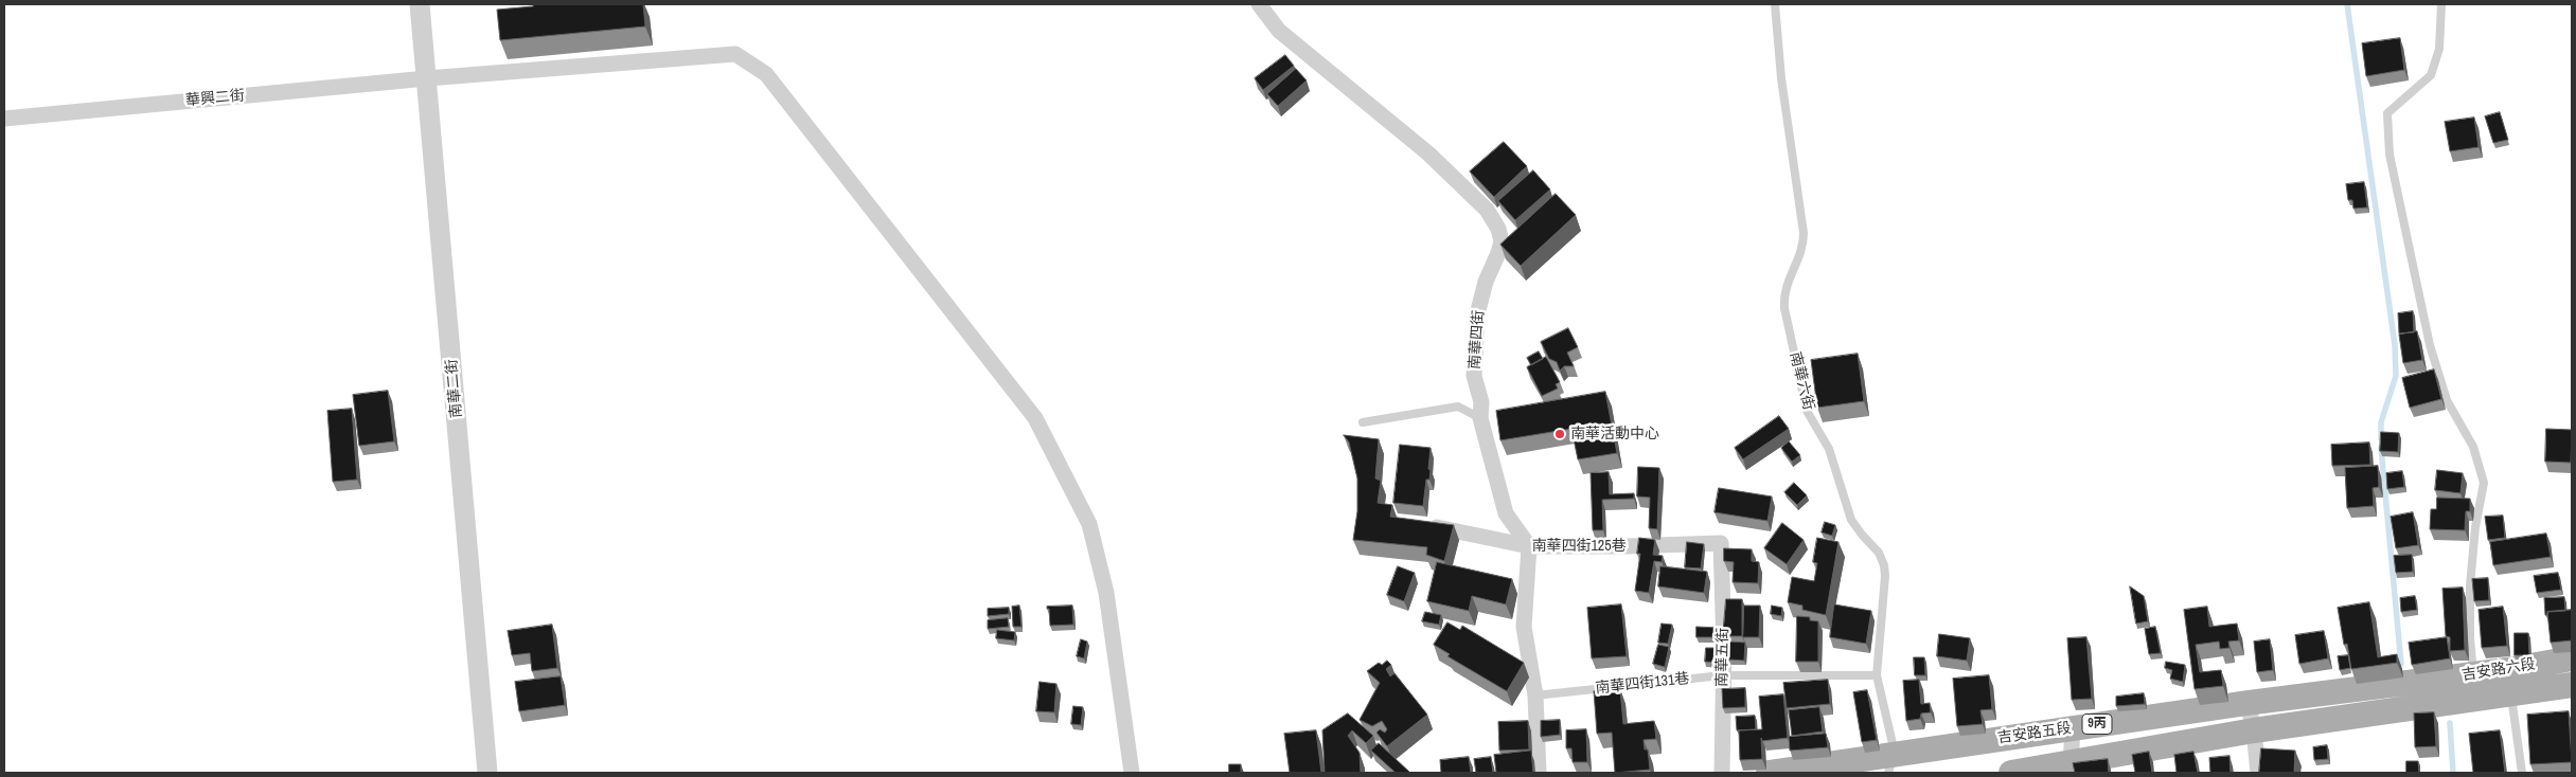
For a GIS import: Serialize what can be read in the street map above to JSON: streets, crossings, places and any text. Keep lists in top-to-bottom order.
{
  "streets": {
    "main road": ["吉安路六段", "9丙", "吉安路五段"],
    "street": [
      "華興二街",
      "南華四街",
      "南華二街",
      "南華四街125巷",
      "南華五街"
    ],
    "lane": ["南華六街", "南華四街131巷"]
  },
  "crossings": [
    ["華興二街", "南華二街"],
    ["南華四街", "南華四街125巷"],
    ["南華六街", "南華四街131巷"],
    ["南華六街", "吉安路五段"],
    ["南華四街125巷", "南華五街"],
    ["南華五街", "南華四街131巷"],
    ["吉安路六段", "9丙"],
    ["吉安路六段", "吉安路五段"]
  ],
  "places": ["南華活動中心"]
}
